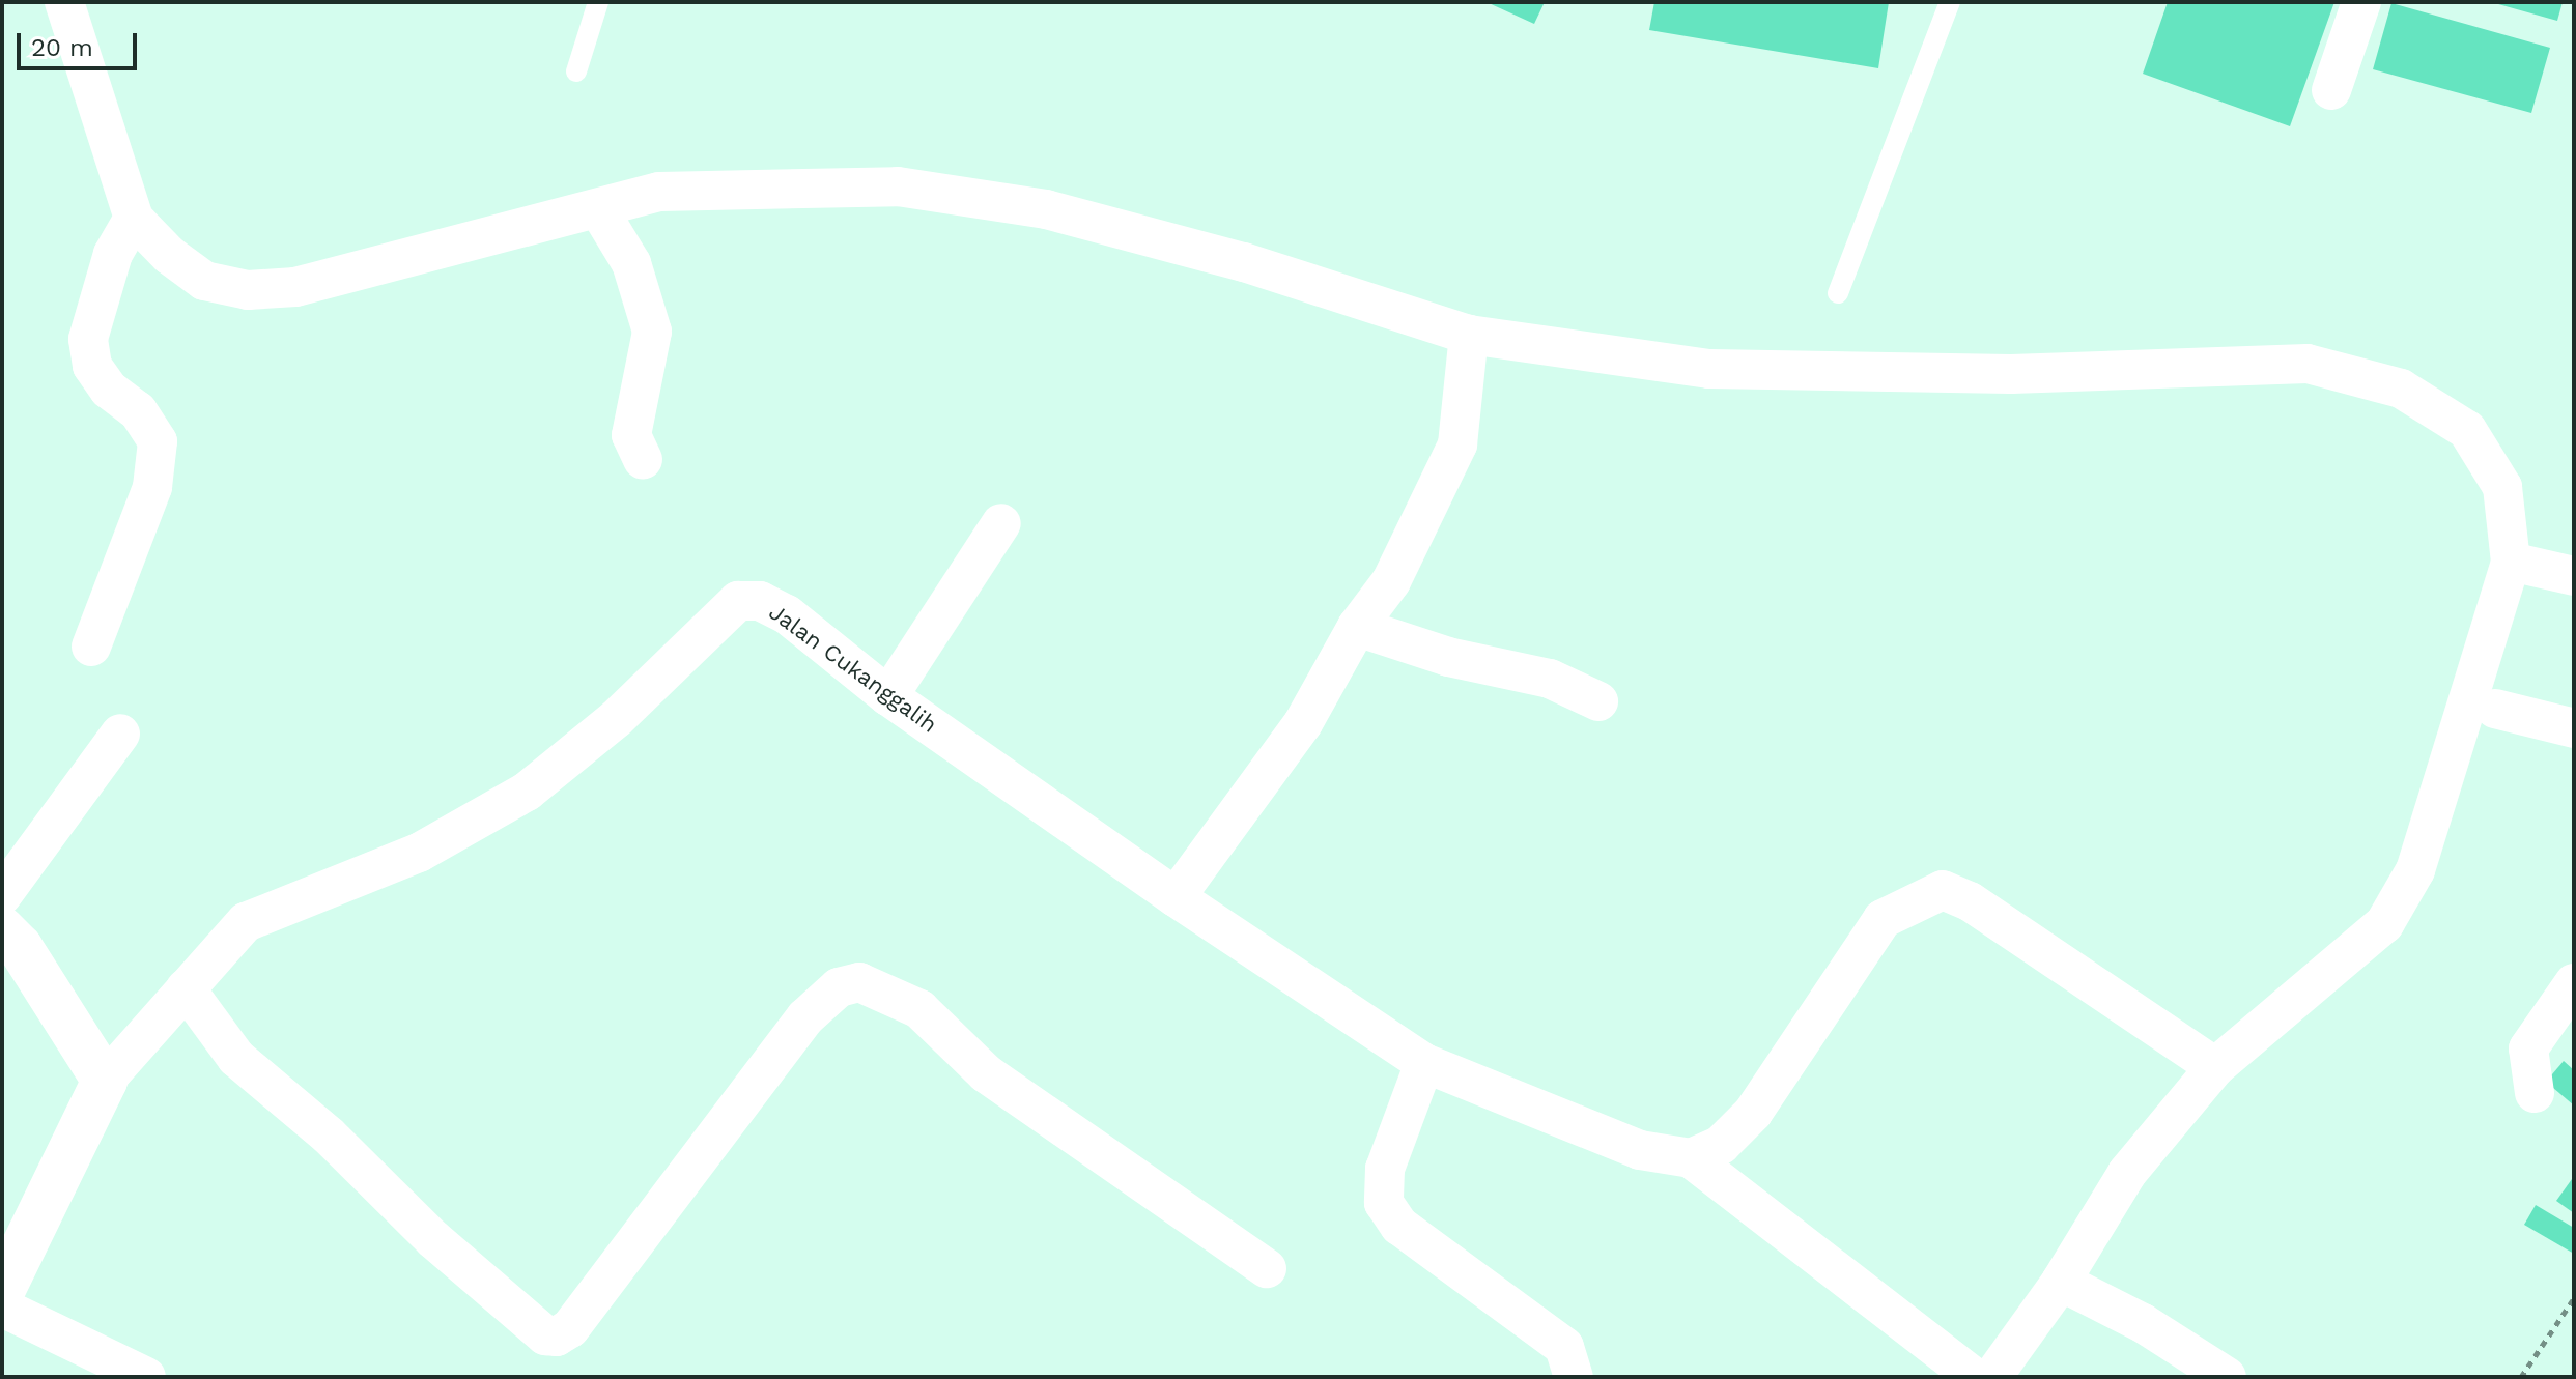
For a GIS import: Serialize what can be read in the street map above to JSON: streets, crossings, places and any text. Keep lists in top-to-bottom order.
{
  "streets": {
    "street": ["Jalan Cukanggalih"]
  },
  "scale_bar": "20 m"
}
